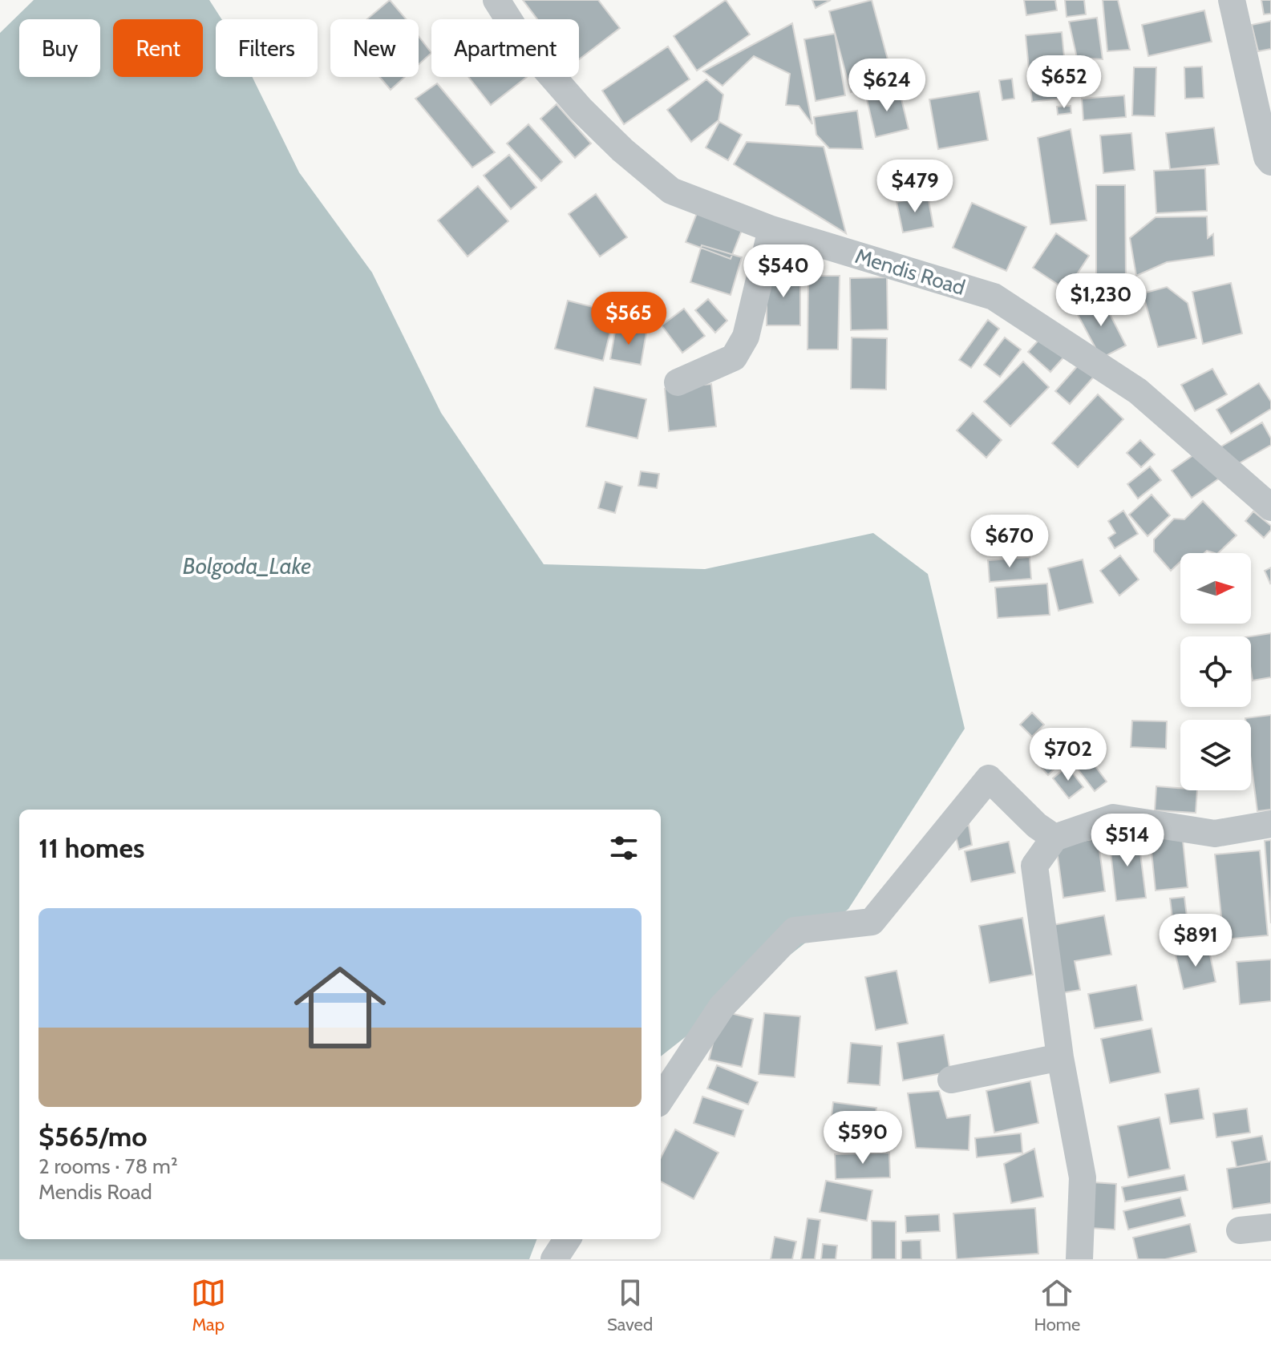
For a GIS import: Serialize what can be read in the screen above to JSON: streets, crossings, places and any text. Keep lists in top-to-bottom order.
{
  "streets": {
    "street": ["Mendis Road"]
  },
  "water": ["Bolgoda_Lake"],
  "north": "right",
  "page": {
    "chip": [
      "Buy",
      "Rent",
      "Filters",
      "New",
      "Apartment"
    ],
    "price": [
      "$652",
      "$624",
      "$479",
      "$540",
      "$1,230",
      "$565",
      "$670",
      "$702",
      "$514",
      "$891",
      "$590"
    ],
    "heading": "11 homes",
    "list": [
      {
        "name": "$565/mo",
        "note": "2 rooms · 78 m² · Mendis Road"
      }
    ],
    "tabs": ["Map", "Saved", "Home"]
  }
}
